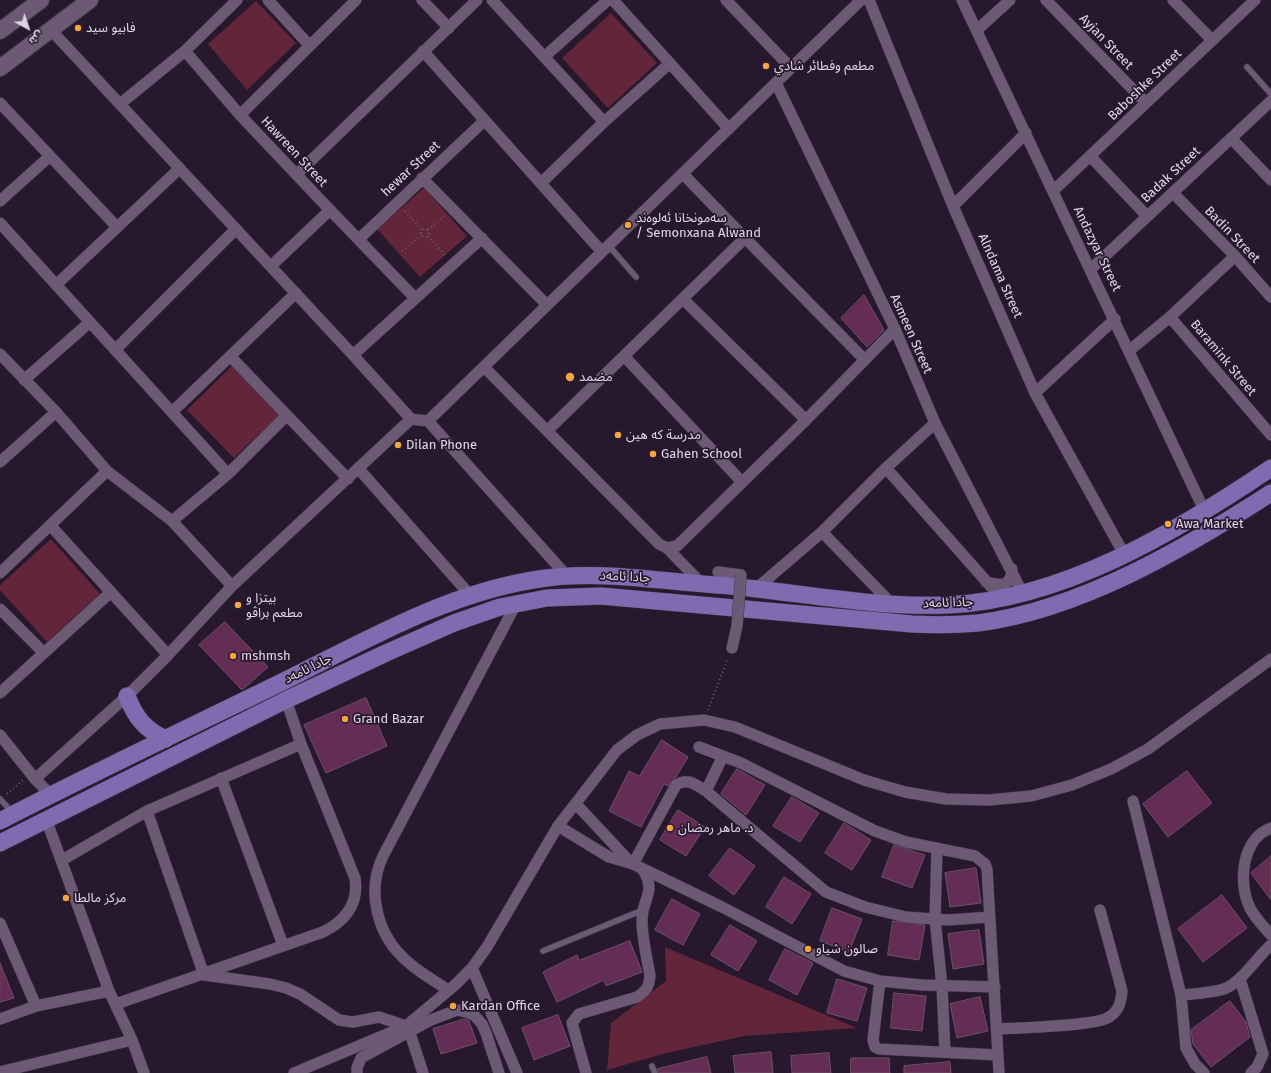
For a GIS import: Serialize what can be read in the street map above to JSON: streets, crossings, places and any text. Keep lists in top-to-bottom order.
{
  "streets": {
    "main road": ["جادا ئامەد"],
    "street": [
      "Ayjan Street",
      "Baboshke Street",
      "Hawreen Street",
      "hewar Street",
      "Badak Street",
      "Badin Street",
      "Andazyar Street",
      "Alndama Street",
      "Asmeen Street",
      "Baramink Street"
    ]
  },
  "crossings": [
    ["Ayjan Street", "Baboshke Street"],
    ["Baboshke Street", "Andazyar Street"],
    ["Hawreen Street", "hewar Street"],
    ["Badak Street", "Badin Street"],
    ["Badak Street", "Andazyar Street"],
    ["Andazyar Street", "جادا ئامەد"],
    ["Alndama Street", "جادا ئامەد"],
    ["Asmeen Street", "جادا ئامەد"]
  ],
  "places": [
    "فابيو سيد",
    "مطعم وفطائر شادي",
    "سەمونخانا ئەلوەند / Semonxana Alwand",
    "مضمد",
    "مدرسة كه هين",
    "Dilan Phone",
    "Gahen School",
    "Awa Market",
    "بيتزا و مطعم براڤو",
    "mshmsh",
    "Grand Bazar",
    "د. ماهر رمضان",
    "مركز مالطا",
    "صالون شياو",
    "Kardan Office"
  ],
  "north": "bottom right"
}
